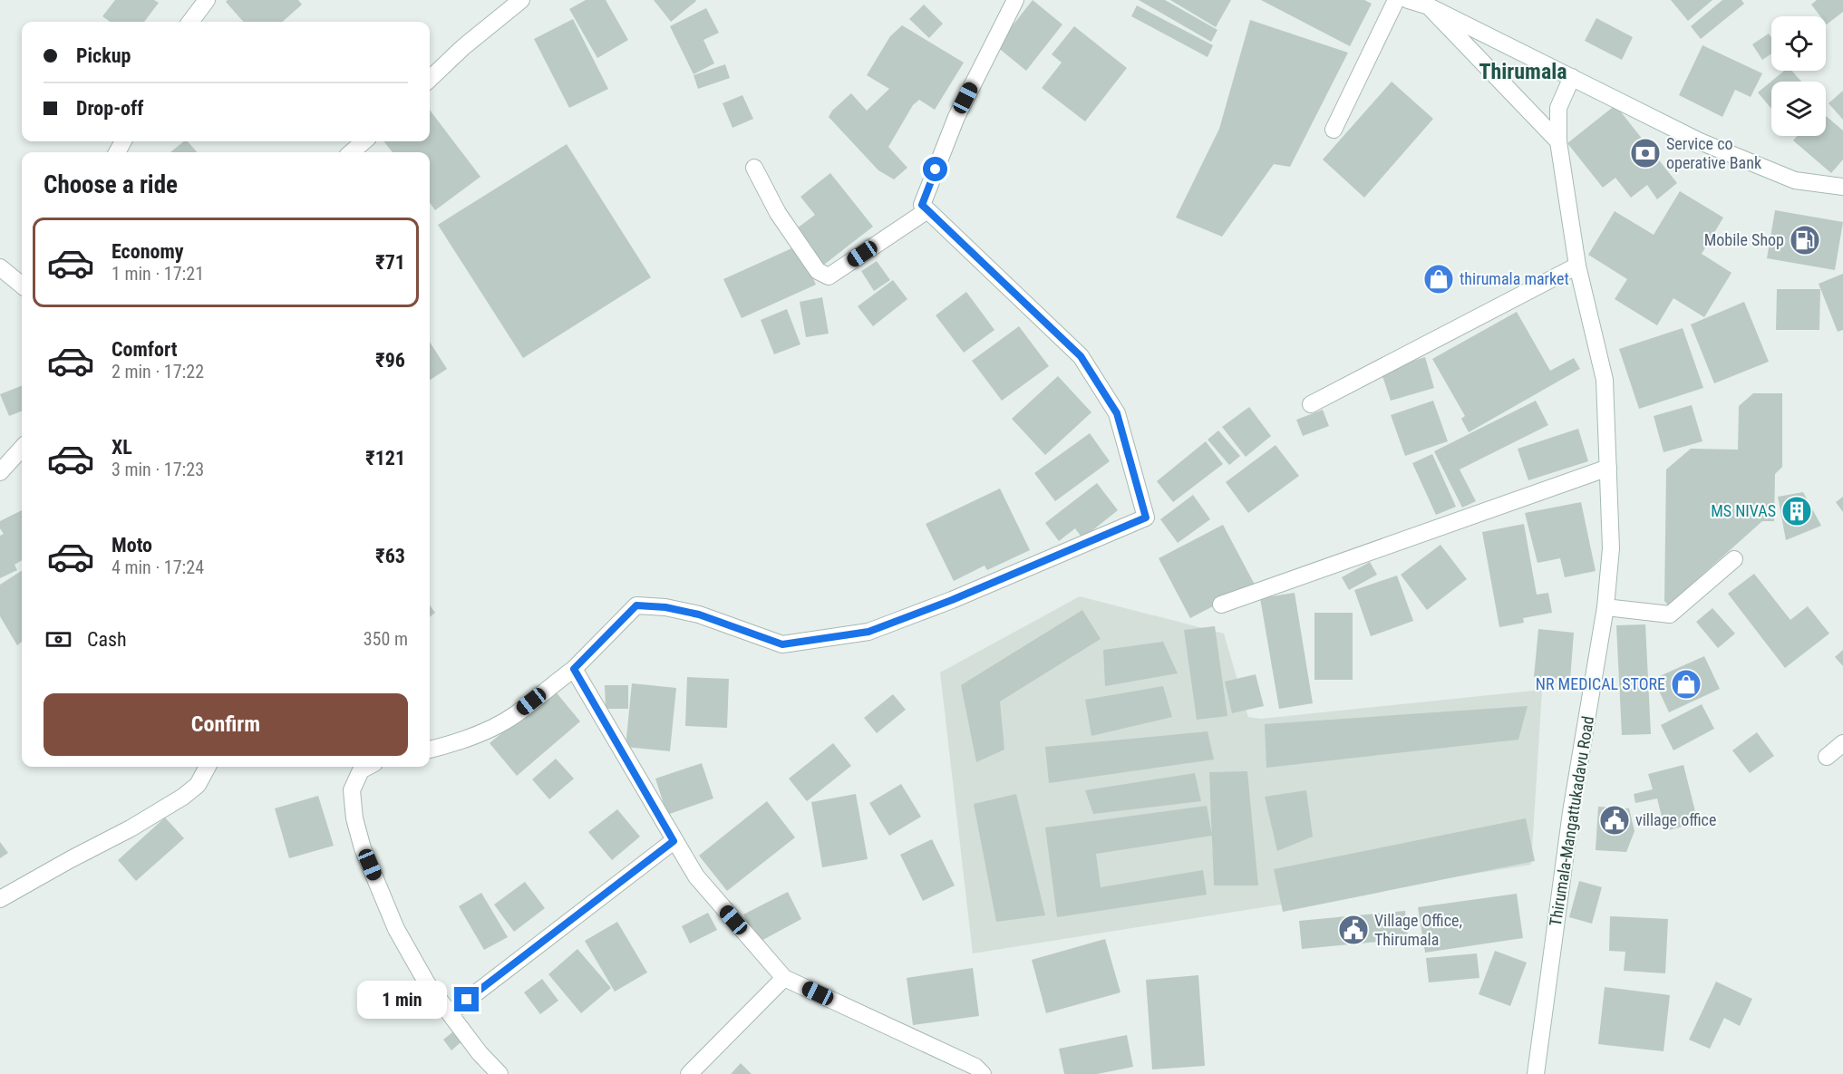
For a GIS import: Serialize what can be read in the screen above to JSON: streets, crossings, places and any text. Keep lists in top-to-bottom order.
{
  "streets": {
    "street": ["Thirumala-Mangattukadavu Road"]
  },
  "districts": ["Thirumala"],
  "places": {
    "bank": ["Service co operative Bank"],
    "fuel station": ["Mobile Shop"],
    "shop": ["thirumala market", "NR MEDICAL STORE"],
    "building": ["MS NIVAS"],
    "public building": ["village office", "Village Office, Thirumala"]
  },
  "page": {
    "banner": ["Pickup", "Drop-off"],
    "heading": "Choose a ride",
    "list": [
      {
        "name": "Economy",
        "note": "1 min · 17:21",
        "value": "₹71"
      },
      {
        "name": "Comfort",
        "note": "2 min · 17:22",
        "value": "₹96"
      },
      {
        "name": "XL",
        "note": "3 min · 17:23",
        "value": "₹121"
      },
      {
        "name": "Moto",
        "note": "4 min · 17:24",
        "value": "₹63"
      }
    ],
    "pay": ["Cash", "350 m"],
    "buttons": "Confirm",
    "bubble": "1 min"
  }
}
